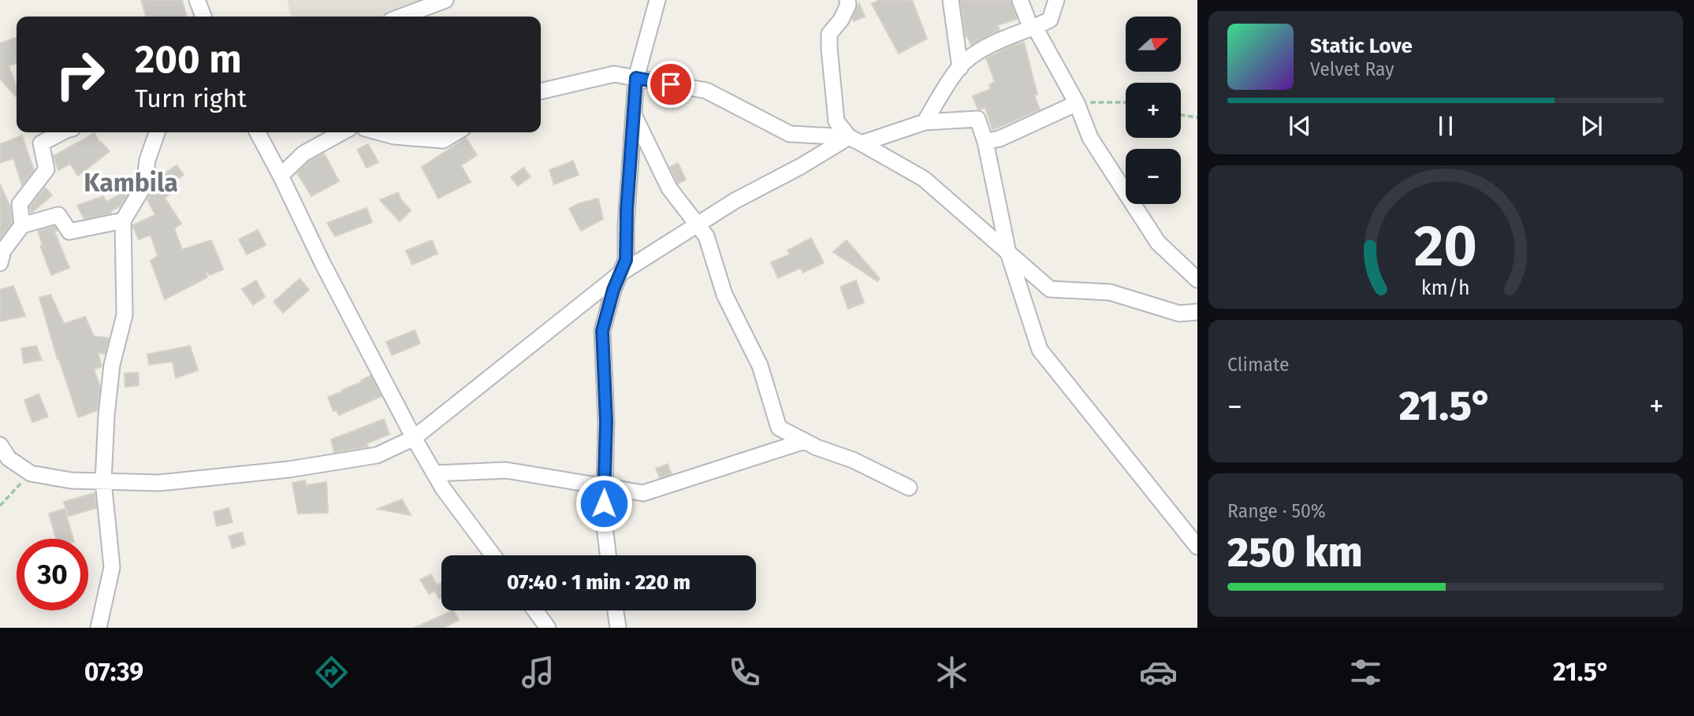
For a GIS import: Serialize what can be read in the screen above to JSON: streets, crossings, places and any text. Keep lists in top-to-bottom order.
{
  "districts": ["Kambila"],
  "north": "right",
  "page": {
    "map_buttons": ["+", "−"],
    "turn": ["200 m", "Turn right"],
    "song": ["Static Love", "Velvet Ray"],
    "tile": [
      "Climate",
      ["Range · 50%", "250 km"]
    ],
    "heat": ["−", "21.5°", "+"],
    "limit": "30",
    "trip": "07:40 · 1 min · 220 m",
    "tabs": ["07:39", "21.5°"],
    "gauge": ["20", "km/h"]
  }
}
